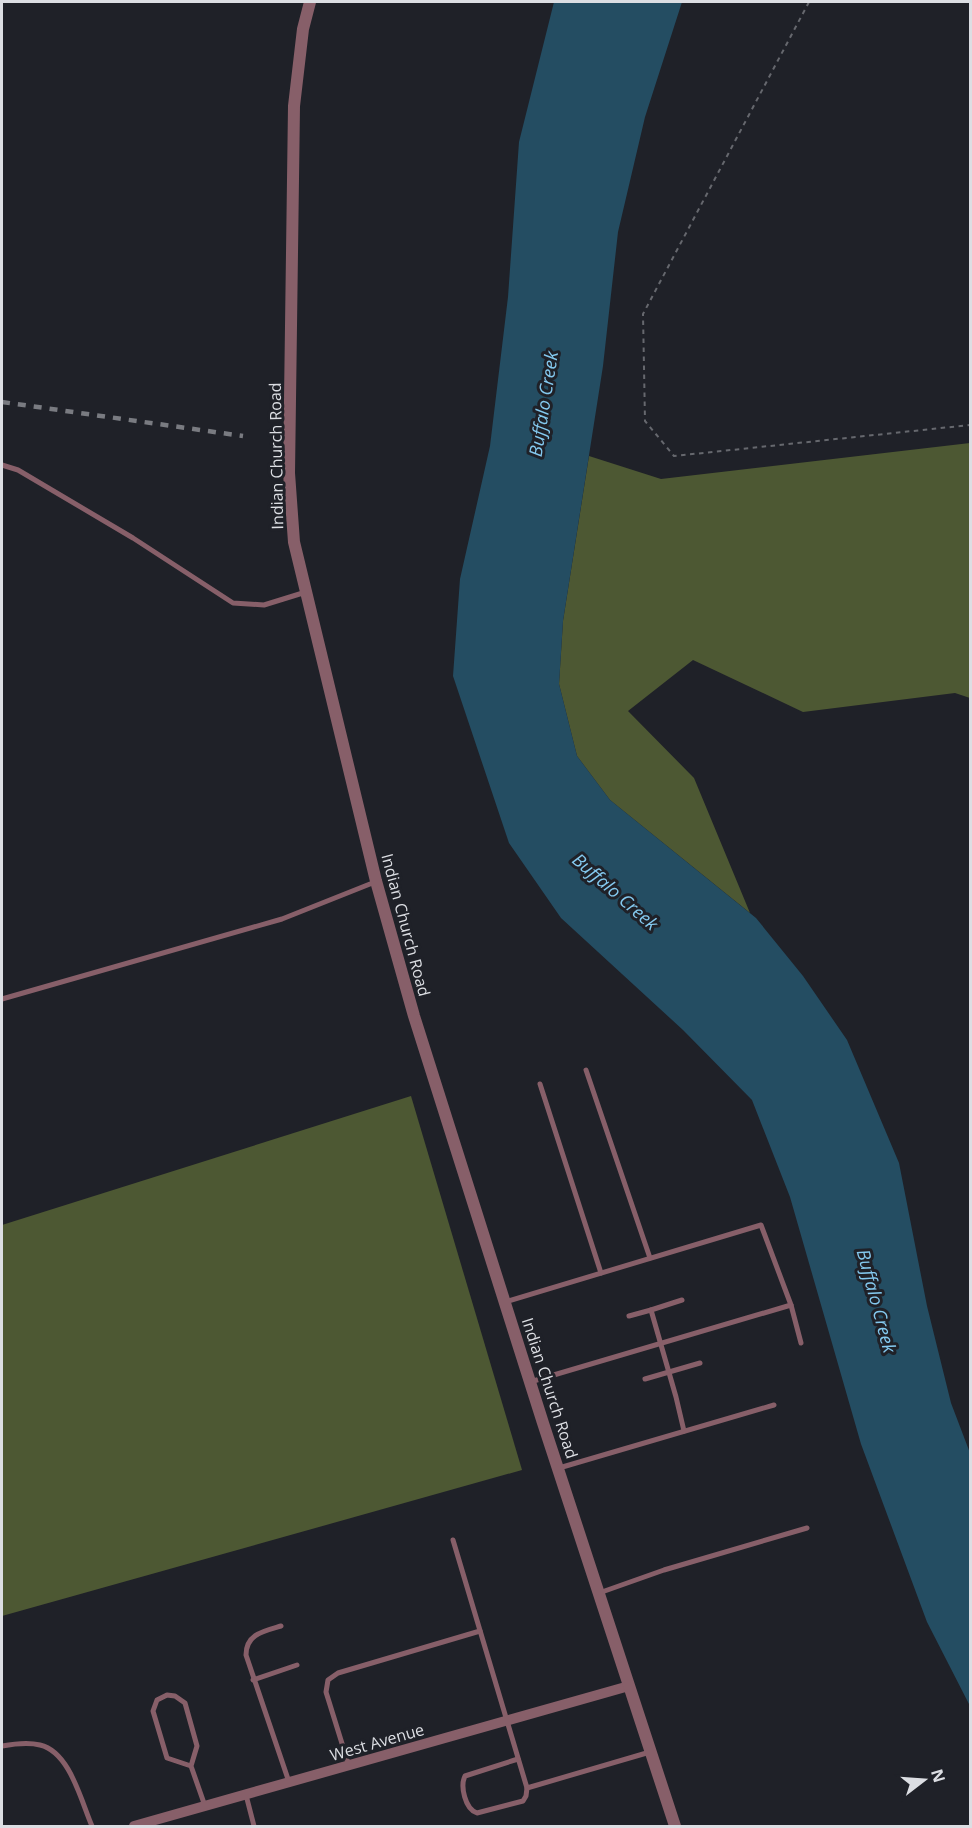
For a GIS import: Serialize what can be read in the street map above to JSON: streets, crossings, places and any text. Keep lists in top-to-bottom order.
{
  "streets": {
    "street": ["Indian Church Road", "West Avenue"]
  },
  "crossings": [
    ["Indian Church Road", "West Avenue"]
  ],
  "water": ["Buffalo Creek"],
  "north": "right"
}
